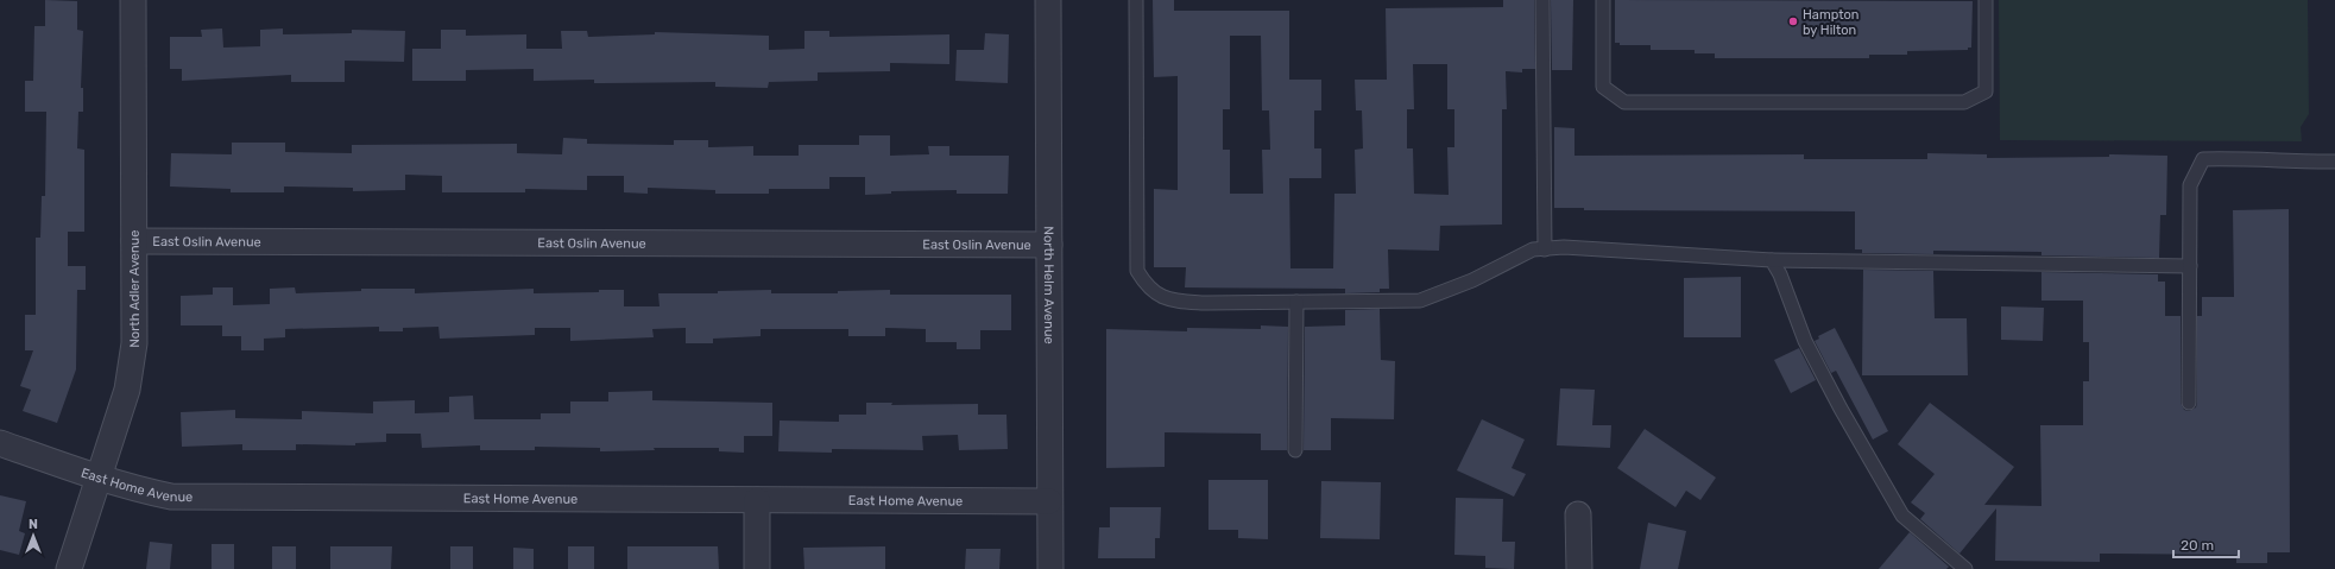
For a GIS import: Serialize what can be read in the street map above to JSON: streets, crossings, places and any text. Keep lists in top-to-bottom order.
{
  "streets": {
    "street": [
      "East Oslin Avenue",
      "North Helm Avenue",
      "North Adler Avenue",
      "East Home Avenue"
    ]
  },
  "crossings": [
    ["East Oslin Avenue", "North Helm Avenue"],
    ["East Oslin Avenue", "North Adler Avenue"],
    ["North Helm Avenue", "East Home Avenue"],
    ["North Adler Avenue", "East Home Avenue"]
  ],
  "places": ["Hampton by Hilton"],
  "scale_bar": "20 m",
  "north": "top"
}
